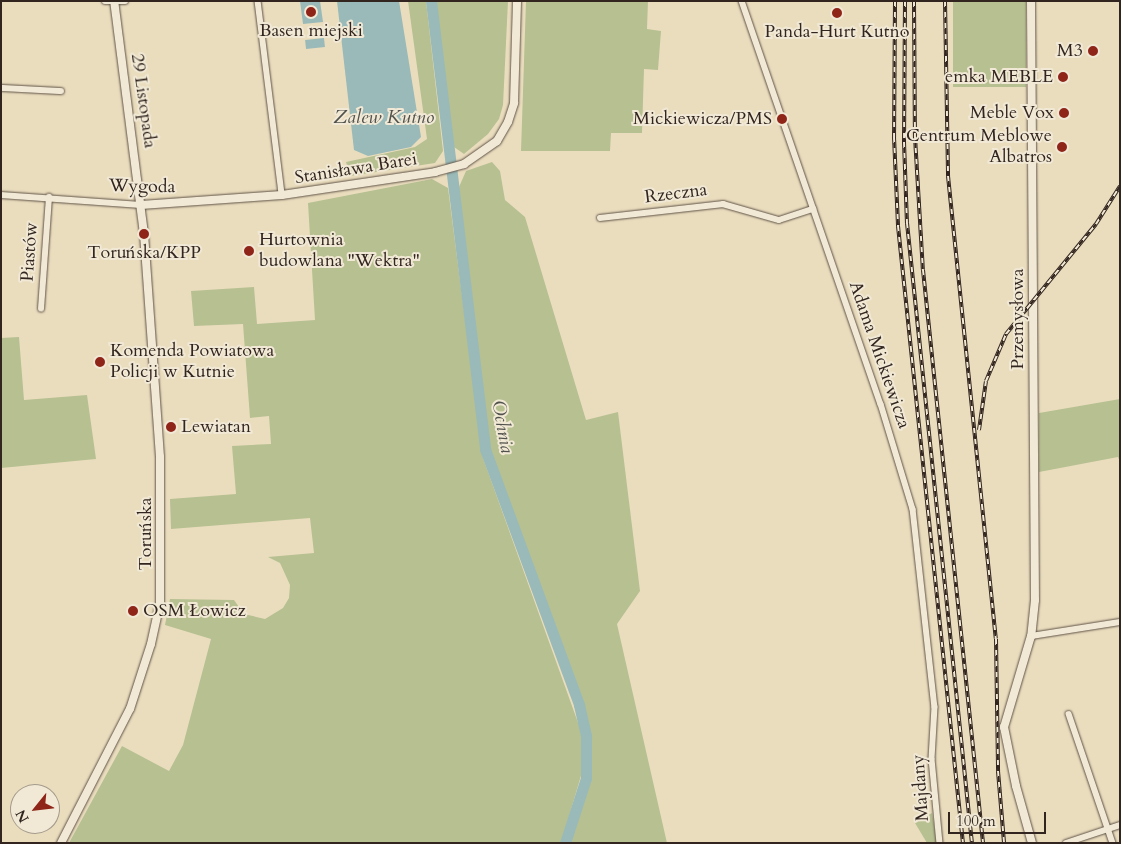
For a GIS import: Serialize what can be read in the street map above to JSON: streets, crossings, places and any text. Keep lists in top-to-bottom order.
{
  "streets": {
    "street": [
      "29 Listopada",
      "Stanisława Barei",
      "Wygoda",
      "Rzeczna",
      "Piastów",
      "Przemysłowa",
      "Adama Mickiewicza",
      "Toruńska",
      "Majdany"
    ]
  },
  "crossings": [
    ["29 Listopada", "Wygoda"],
    ["29 Listopada", "Toruńska"],
    ["Stanisława Barei", "Wygoda"],
    ["Wygoda", "Piastów"],
    ["Wygoda", "Toruńska"],
    ["Rzeczna", "Adama Mickiewicza"],
    ["Adama Mickiewicza", "Majdany"]
  ],
  "water": ["Zalew Kutno", "Ochnia"],
  "places": [
    "Basen miejski",
    "Panda-Hurt Kutno",
    "M3",
    "emka MEBLE",
    "Meble Vox",
    "Mickiewicza/PMS",
    "Centrum Meblowe Albatros",
    "Toruńska/KPP",
    "Hurtownia budowlana \"Wektra\"",
    "Komenda Powiatowa Policji w Kutnie",
    "Lewiatan",
    "OSM Łowicz"
  ],
  "scale_bar": "100 m",
  "north": "bottom left"
}
